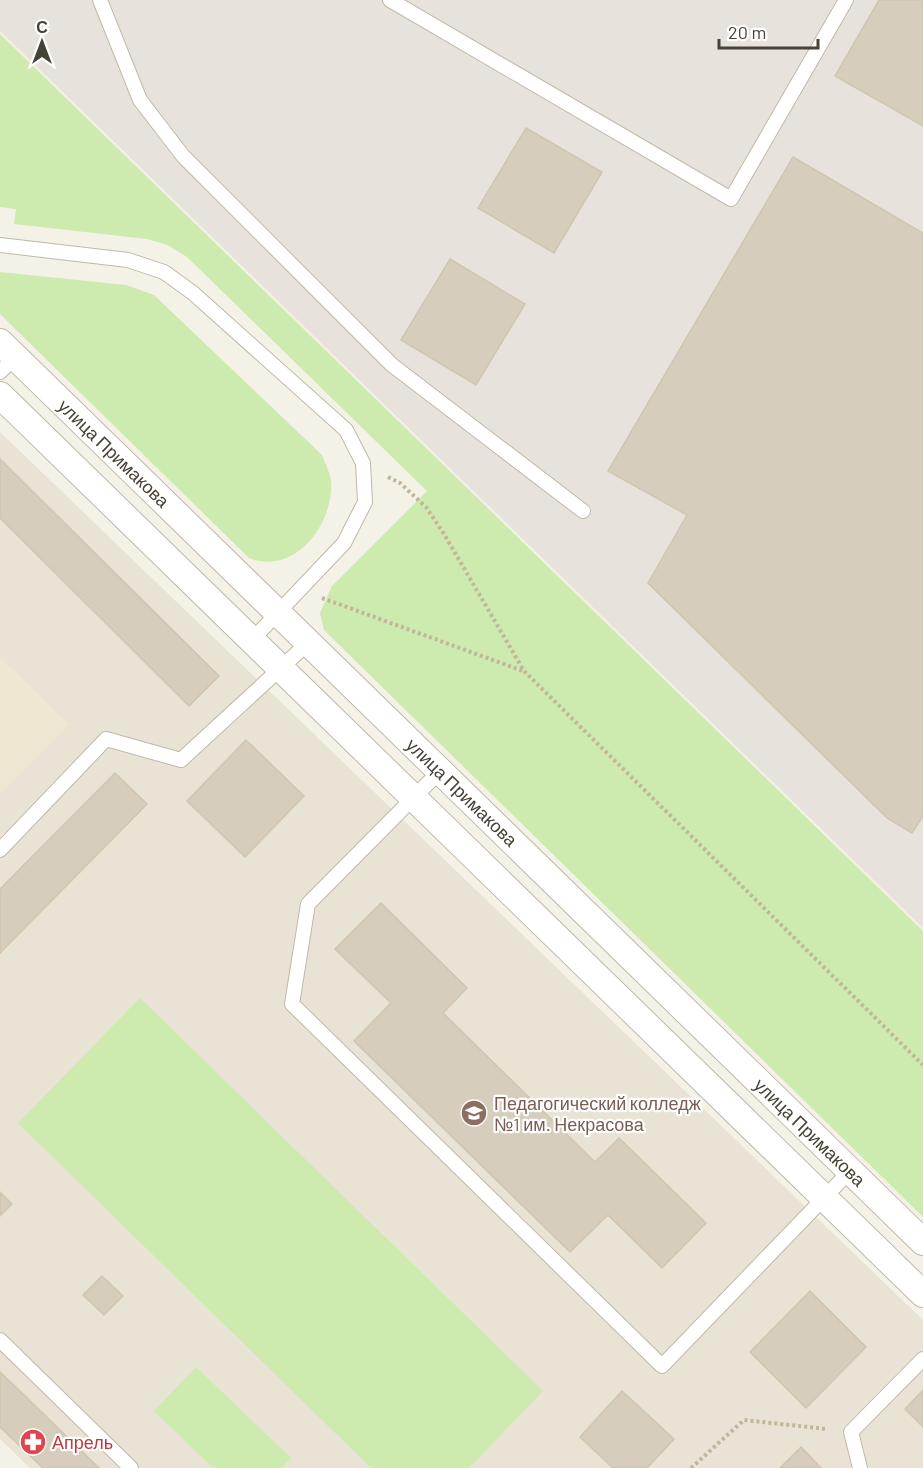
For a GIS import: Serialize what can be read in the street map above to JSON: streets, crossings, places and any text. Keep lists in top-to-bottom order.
{
  "streets": {
    "street": ["улица Примакова"]
  },
  "places": {
    "school or university": ["Педагогический колледж №1 им. Некрасова"],
    "pharmacy": ["Апрель"]
  },
  "scale_bar": "20 m",
  "north": "top"
}
